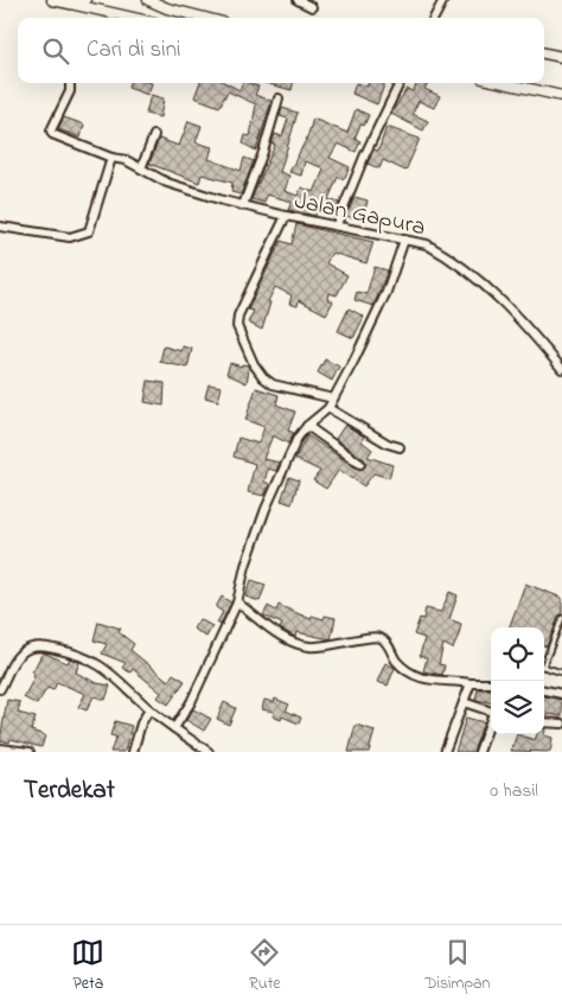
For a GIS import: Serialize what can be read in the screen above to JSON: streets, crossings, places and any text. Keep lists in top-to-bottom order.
{
  "streets": {
    "street": ["Jalan Gapura"]
  },
  "page": {
    "search": "Cari di sini",
    "heading": ["Terdekat", "0 hasil"],
    "nav": ["Peta", "Rute", "Disimpan"]
  }
}
